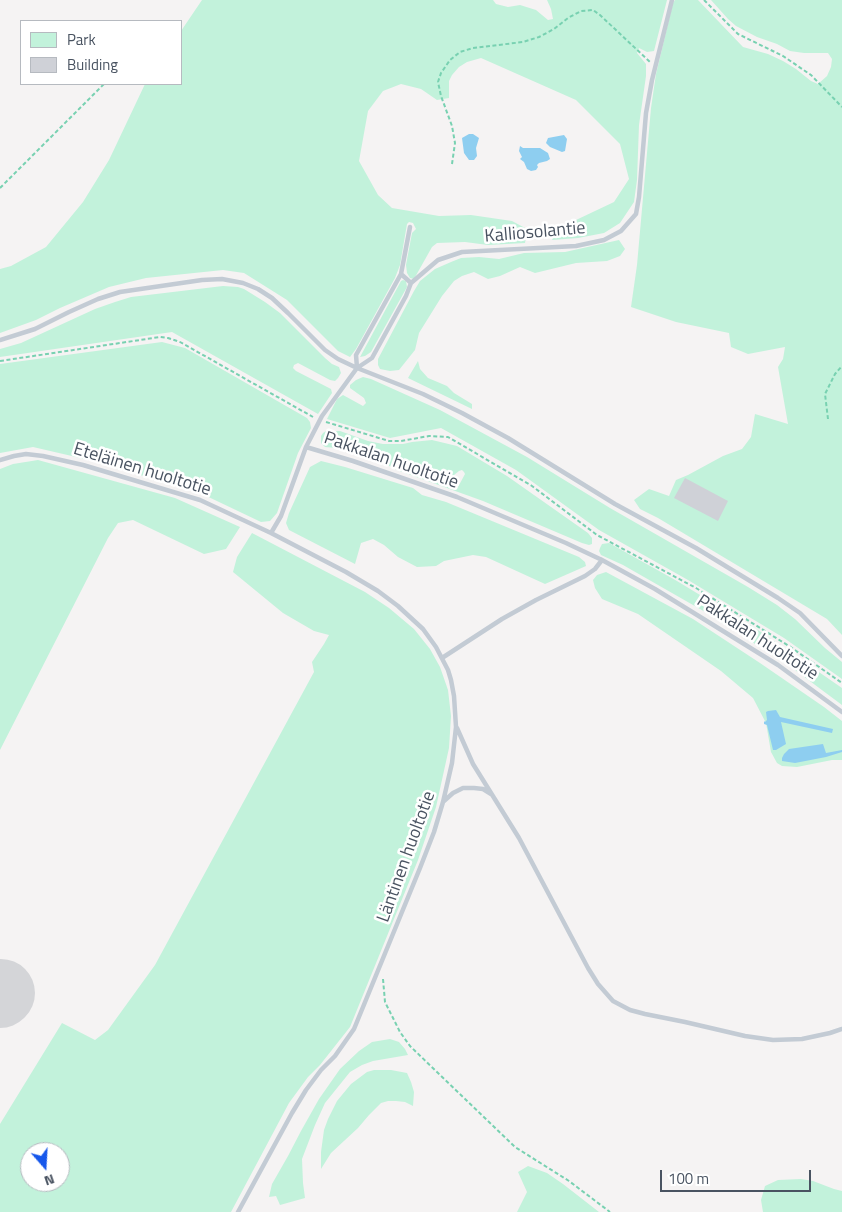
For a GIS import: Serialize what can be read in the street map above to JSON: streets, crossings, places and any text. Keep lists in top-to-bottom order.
{
  "streets": {
    "lane": [
      "Kalliosolantie",
      "Pakkalan huoltotie",
      "Eteläinen huoltotie",
      "Läntinen huoltotie"
    ]
  },
  "crossings": [
    ["Kalliosolantie", "Pakkalan huoltotie"],
    ["Eteläinen huoltotie", "Läntinen huoltotie"]
  ],
  "legend": ["Park", "Building"],
  "scale_bar": "100 m",
  "north": "bottom"
}
